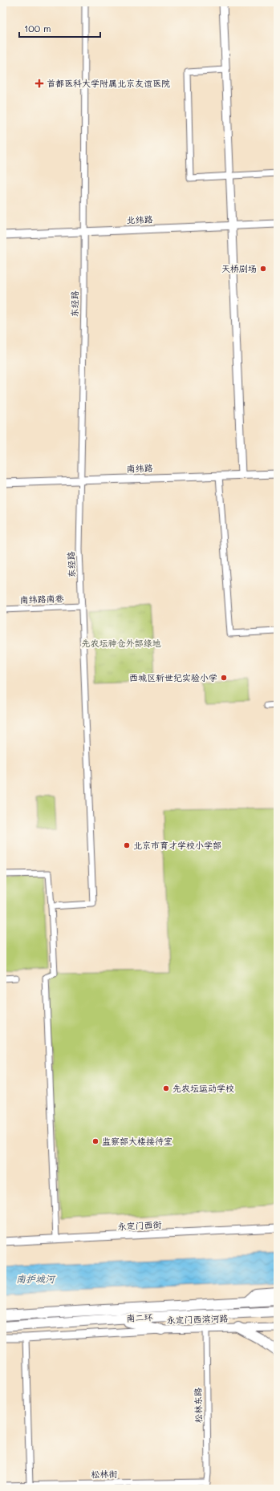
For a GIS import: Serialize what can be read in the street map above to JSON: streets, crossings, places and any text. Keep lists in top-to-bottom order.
{
  "streets": {
    "highway": ["南二环"],
    "street": [
      "北纬路",
      "东经路",
      "南纬路",
      "南纬路南巷",
      "永定门西街",
      "永定门西滨河路",
      "松林东路",
      "松林街"
    ]
  },
  "crossings": [
    ["北纬路", "东经路"],
    ["东经路", "南纬路"],
    ["东经路", "南纬路南巷"],
    ["永定门西滨河路", "松林东路"],
    ["松林东路", "松林街"]
  ],
  "water": ["南护城河"],
  "parks": ["先农坛神仓外部绿地"],
  "places": {
    "health": ["首都医科大学附属北京友谊医院"],
    "other": [
      "天桥剧场",
      "西城区新世纪实验小学",
      "北京市育才学校小学部",
      "先农坛运动学校",
      "监察部大楼接待室"
    ]
  },
  "scale_bar": "100 m"
}
